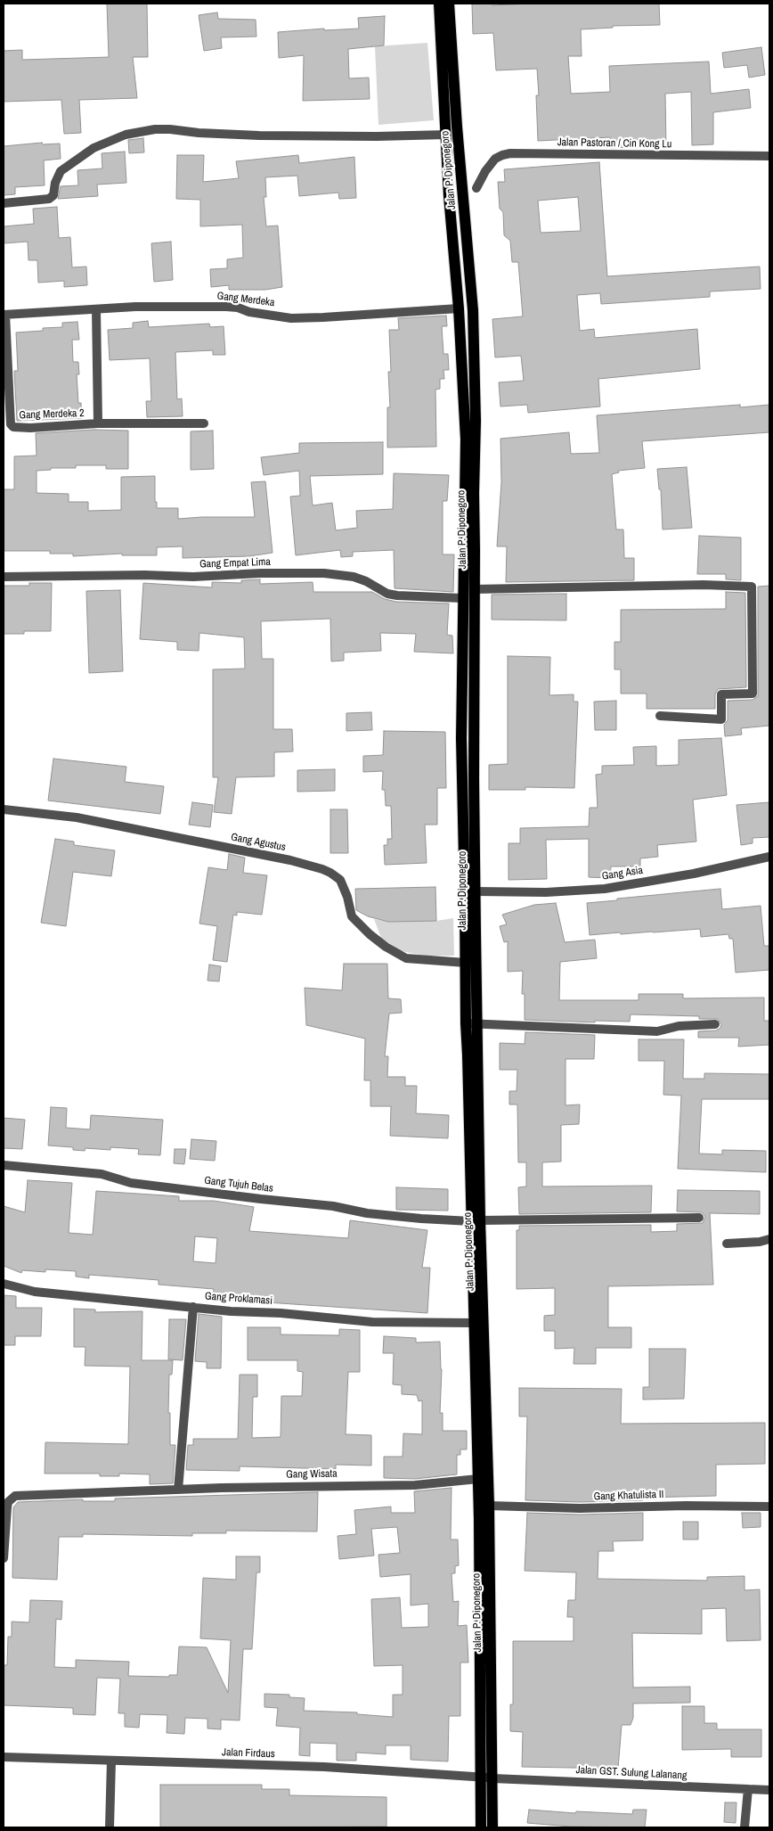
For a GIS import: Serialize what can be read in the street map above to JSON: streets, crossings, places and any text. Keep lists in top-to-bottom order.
{
  "streets": {
    "main road": ["Jalan P. Diponegoro"],
    "street": [
      "Jalan Pastoran / Cin Kong Lu",
      "Gang Merdeka",
      "Gang Merdeka 2",
      "Gang Empat Lima",
      "Gang Agustus",
      "Gang Asia",
      "Gang Tujuh Belas",
      "Gang Proklamasi",
      "Gang Wisata",
      "Gang Khatulista II",
      "Jalan Firdaus",
      "Jalan GST. Sulung Lalanang"
    ]
  },
  "crossings": [
    ["Jalan P. Diponegoro", "Gang Merdeka"],
    ["Jalan P. Diponegoro", "Gang Empat Lima"],
    ["Jalan P. Diponegoro", "Gang Agustus"],
    ["Jalan P. Diponegoro", "Gang Asia"],
    ["Jalan P. Diponegoro", "Gang Tujuh Belas"],
    ["Jalan P. Diponegoro", "Gang Proklamasi"],
    ["Jalan P. Diponegoro", "Gang Wisata"],
    ["Jalan P. Diponegoro", "Gang Khatulista II"],
    ["Jalan P. Diponegoro", "Jalan Firdaus"],
    ["Jalan P. Diponegoro", "Jalan GST. Sulung Lalanang"],
    ["Gang Merdeka", "Gang Merdeka 2"],
    ["Jalan Firdaus", "Jalan GST. Sulung Lalanang"]
  ]
}
